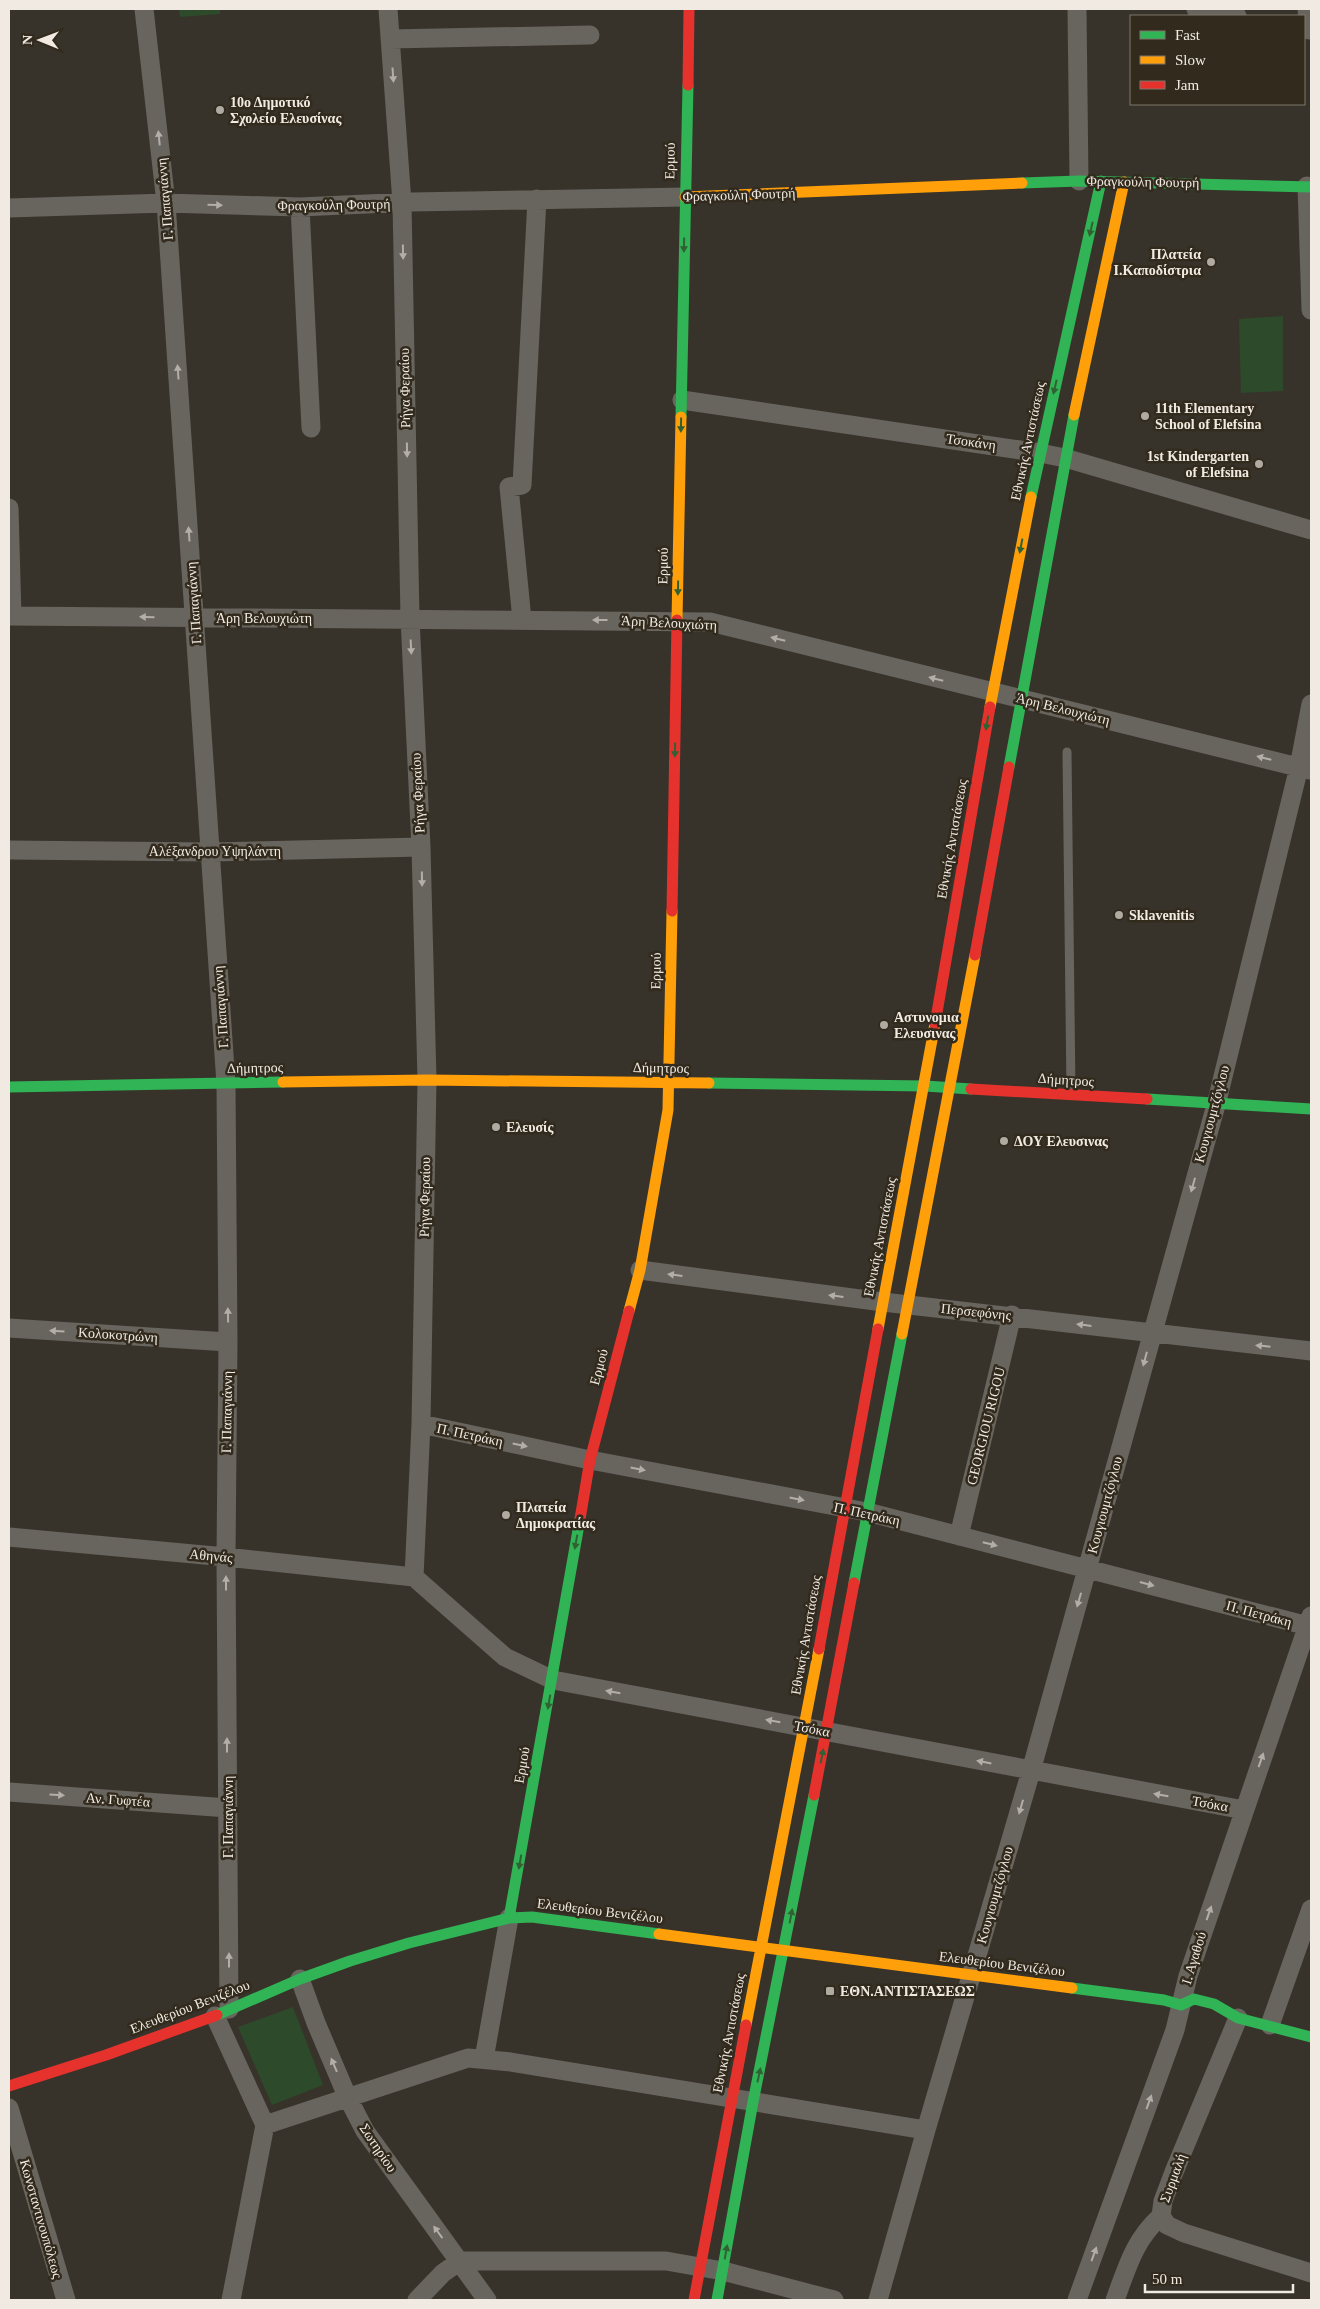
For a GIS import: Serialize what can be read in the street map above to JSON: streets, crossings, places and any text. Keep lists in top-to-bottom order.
{
  "streets": {
    "street": [
      "Ερμού",
      "Φραγκούλη Φουτρή",
      "Γ. Παπαγιάννη",
      "Ρήγα Φεραίου",
      "Εθνικής Αντιστάσεως",
      "Τσοκάνη",
      "Άρη Βελουχιώτη",
      "Αλέξανδρου Υψηλάντη",
      "Δήμητρος",
      "Κουγιουμτζόγλου",
      "Περσεφόνης",
      "Κολοκοτρώνη",
      "GEORGIOU RIGOU",
      "Π. Πετράκη",
      "Αθηνάς",
      "Τσόκα",
      "Αν. Γυφτέα",
      "Ελευθερίου Βενιζέλου",
      "Ι. Αγαθού",
      "Σωτηρίου",
      "Συρμαλή",
      "Κωνσταντινουπόλεως"
    ]
  },
  "crossings": [
    ["Ερμού", "Φραγκούλη Φουτρή"],
    ["Ερμού", "Τσοκάνη"],
    ["Ερμού", "Άρη Βελουχιώτη"],
    ["Ερμού", "Δήμητρος"],
    ["Ερμού", "Περσεφόνης"],
    ["Ερμού", "Π. Πετράκη"],
    ["Ερμού", "Τσόκα"],
    ["Ερμού", "Ελευθερίου Βενιζέλου"],
    ["Φραγκούλη Φουτρή", "Γ. Παπαγιάννη"],
    ["Φραγκούλη Φουτρή", "Ρήγα Φεραίου"],
    ["Φραγκούλη Φουτρή", "Εθνικής Αντιστάσεως"],
    ["Γ. Παπαγιάννη", "Άρη Βελουχιώτη"],
    ["Γ. Παπαγιάννη", "Αλέξανδρου Υψηλάντη"],
    ["Γ. Παπαγιάννη", "Δήμητρος"],
    ["Γ. Παπαγιάννη", "Κολοκοτρώνη"],
    ["Γ. Παπαγιάννη", "Αθηνάς"],
    ["Γ. Παπαγιάννη", "Αν. Γυφτέα"],
    ["Γ. Παπαγιάννη", "Ελευθερίου Βενιζέλου"],
    ["Ρήγα Φεραίου", "Άρη Βελουχιώτη"],
    ["Ρήγα Φεραίου", "Αλέξανδρου Υψηλάντη"],
    ["Ρήγα Φεραίου", "Δήμητρος"],
    ["Ρήγα Φεραίου", "Π. Πετράκη"],
    ["Ρήγα Φεραίου", "Αθηνάς"],
    ["Ρήγα Φεραίου", "Τσόκα"],
    ["Εθνικής Αντιστάσεως", "Τσοκάνη"],
    ["Εθνικής Αντιστάσεως", "Άρη Βελουχιώτη"],
    ["Εθνικής Αντιστάσεως", "Δήμητρος"],
    ["Εθνικής Αντιστάσεως", "Περσεφόνης"],
    ["Εθνικής Αντιστάσεως", "Π. Πετράκη"],
    ["Εθνικής Αντιστάσεως", "Τσόκα"],
    ["Εθνικής Αντιστάσεως", "Ελευθερίου Βενιζέλου"],
    ["Άρη Βελουχιώτη", "Κουγιουμτζόγλου"],
    ["Δήμητρος", "Κουγιουμτζόγλου"],
    ["Κουγιουμτζόγλου", "Περσεφόνης"],
    ["Κουγιουμτζόγλου", "Π. Πετράκη"],
    ["Κουγιουμτζόγλου", "Τσόκα"],
    ["Κουγιουμτζόγλου", "Ελευθερίου Βενιζέλου"],
    ["Περσεφόνης", "GEORGIOU RIGOU"],
    ["GEORGIOU RIGOU", "Π. Πετράκη"],
    ["Π. Πετράκη", "Ι. Αγαθού"],
    ["Αθηνάς", "Τσόκα"],
    ["Τσόκα", "Ι. Αγαθού"],
    ["Ελευθερίου Βενιζέλου", "Ι. Αγαθού"],
    ["Ελευθερίου Βενιζέλου", "Σωτηρίου"]
  ],
  "one_way": [
    "Ερμού",
    "Γ. Παπαγιάννη",
    "Άρη Βελουχιώτη",
    "Κουγιουμτζόγλου",
    "Περσεφόνης",
    "Κολοκοτρώνη",
    "Π. Πετράκη",
    "Τσόκα",
    "Αν. Γυφτέα"
  ],
  "places": {
    "other": [
      "10ο Δημοτικό Σχολείο Ελευσίνας",
      "Πλατεία Ι.Καποδίστρια",
      "11th Elementary School of Elefsina",
      "1st Kindergarten of Elefsina",
      "Sklavenitis",
      "Αστυνομια Ελευσινας",
      "Ελευσίς",
      "ΔΟΥ Ελευσινας",
      "Πλατεία Δημοκρατίας"
    ],
    "transit": ["ΕΘΝ.ΑΝΤΙΣΤΑΣΕΩΣ"]
  },
  "legend": ["Fast", "Slow", "Jam"],
  "scale_bar": "50 m",
  "north": "left"
}
